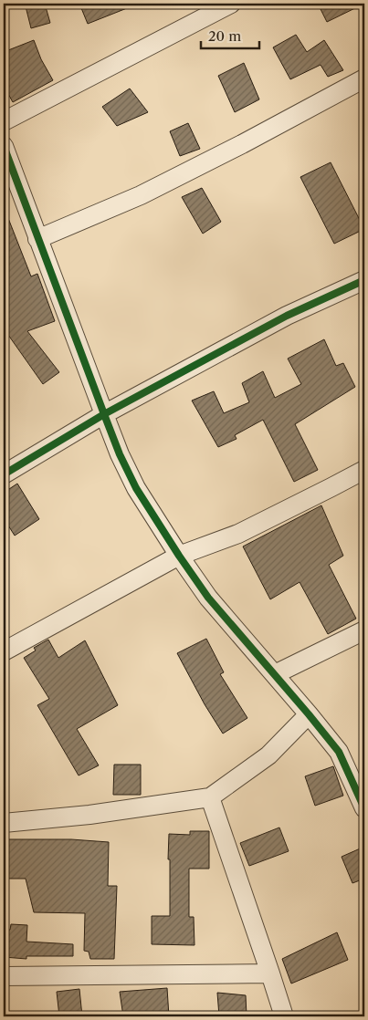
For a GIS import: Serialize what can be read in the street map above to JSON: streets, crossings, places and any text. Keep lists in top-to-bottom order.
{
  "scale_bar": "20 m"
}
